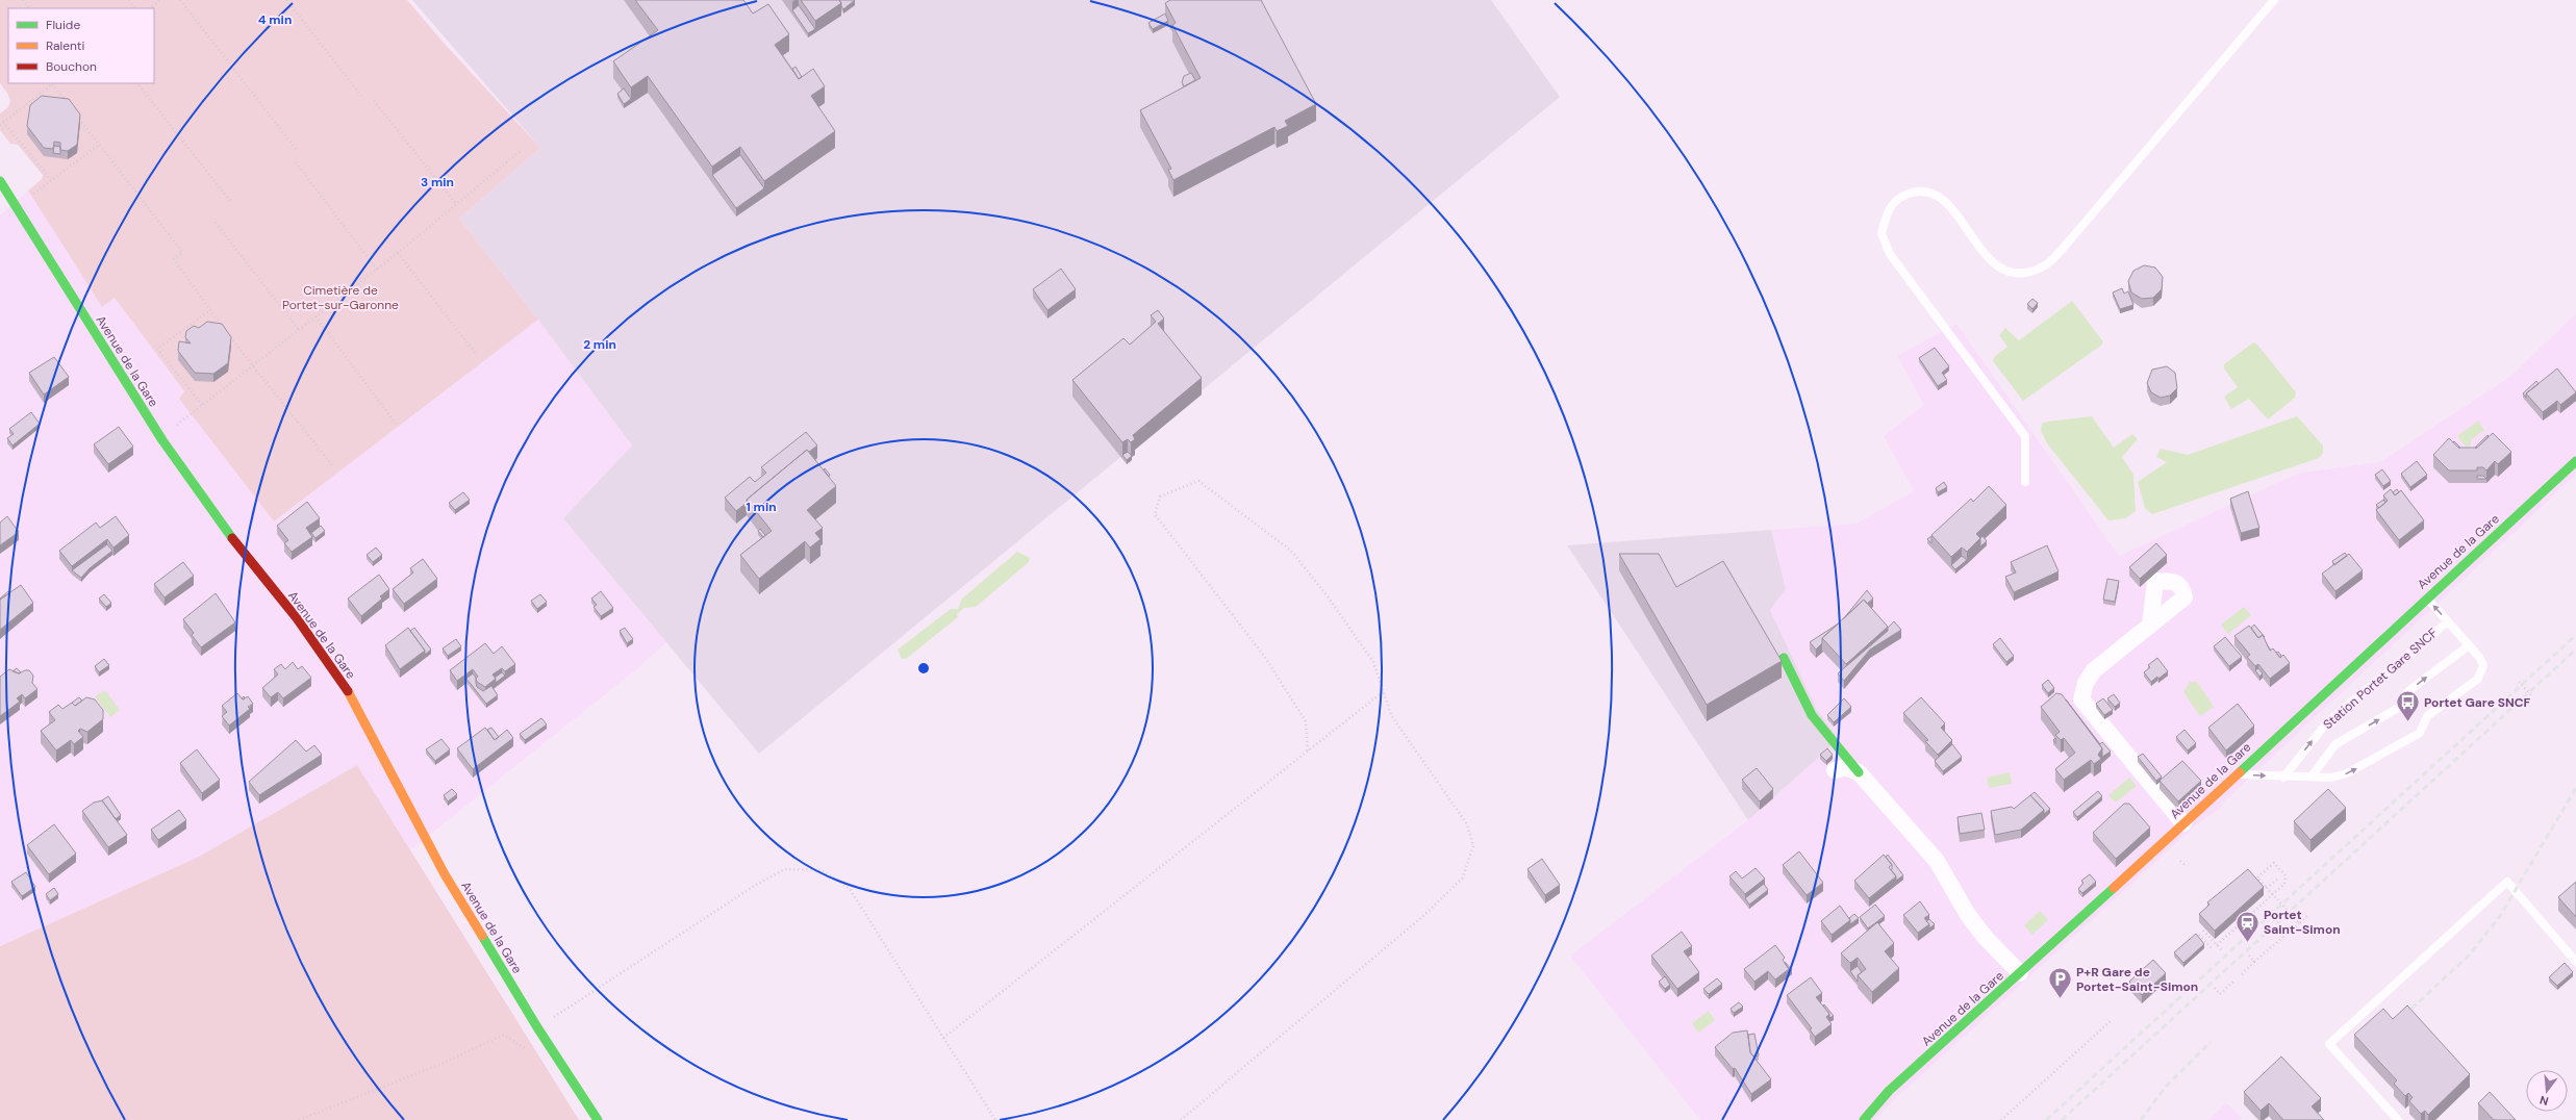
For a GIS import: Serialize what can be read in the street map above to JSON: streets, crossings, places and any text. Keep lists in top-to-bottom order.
{
  "streets": {
    "street": ["Avenue de la Gare"],
    "lane": ["Station Portet Gare SNCF"]
  },
  "crossings": [
    ["Avenue de la Gare", "Station Portet Gare SNCF"]
  ],
  "one_way": ["Station Portet Gare SNCF"],
  "parks": ["Cimetière de Portet-sur-Garonne"],
  "places": {
    "bus stop": ["Portet Gare SNCF"],
    "station": ["Portet Saint-Simon"],
    "parking": ["P+R Gare de Portet-Saint-Simon"]
  },
  "legend": ["Fluide", "Ralenti", "Bouchon"],
  "north": "bottom",
  "rings": [
    "4 min",
    "3 min",
    "2 min",
    "1 min"
  ]
}
